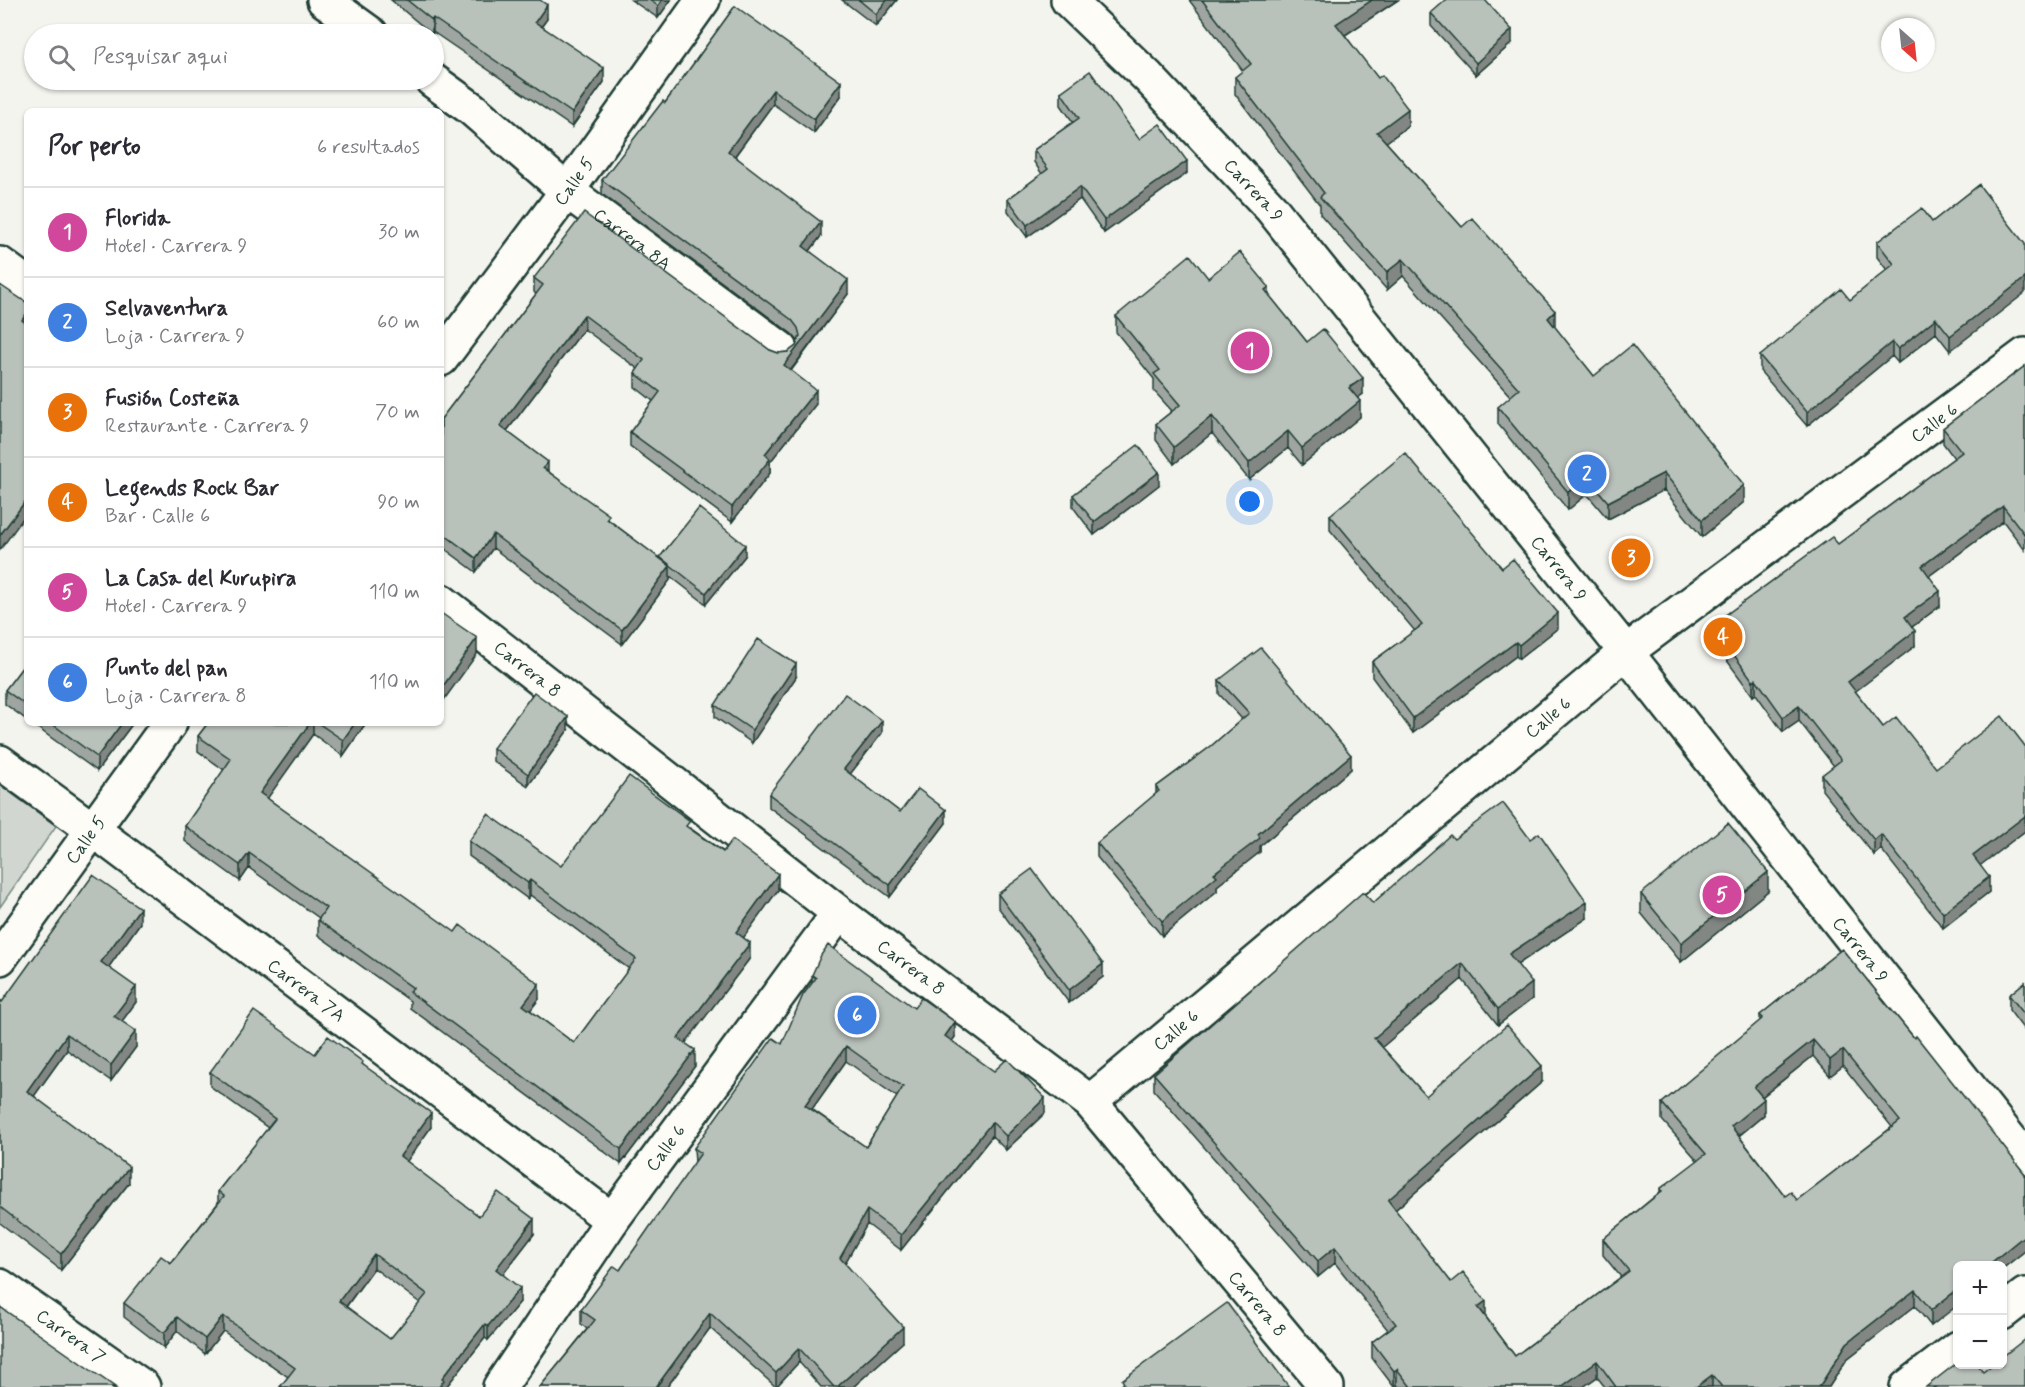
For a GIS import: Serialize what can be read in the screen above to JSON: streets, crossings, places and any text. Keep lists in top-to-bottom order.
{
  "streets": {
    "street": [
      "Calle 5",
      "Carrera 9",
      "Carrera 8A",
      "Calle 6",
      "Carrera 8",
      "Carrera 7A",
      "Carrera 7"
    ]
  },
  "crossings": [
    ["Calle 5", "Carrera 8A"],
    ["Calle 5", "Carrera 7A"],
    ["Carrera 9", "Calle 6"],
    ["Calle 6", "Carrera 8"],
    ["Calle 6", "Carrera 7A"]
  ],
  "north": "bottom right",
  "page": {
    "search": "Pesquisar aqui",
    "heading": ["Por perto", "6 resultados"],
    "list": [
      {
        "mark": "1",
        "name": "Florida",
        "note": "Hotel · Carrera 9",
        "value": "30 m"
      },
      {
        "mark": "2",
        "name": "Selvaventura",
        "note": "Loja · Carrera 9",
        "value": "60 m"
      },
      {
        "mark": "3",
        "name": "Fusión Costeña",
        "note": "Restaurante · Carrera 9",
        "value": "70 m"
      },
      {
        "mark": "4",
        "name": "Legends Rock Bar",
        "note": "Bar · Calle 6",
        "value": "90 m"
      },
      {
        "mark": "5",
        "name": "La Casa del Kurupira",
        "note": "Hotel · Carrera 9",
        "value": "110 m"
      },
      {
        "mark": "6",
        "name": "Punto del pan",
        "note": "Loja · Carrera 8",
        "value": "110 m"
      }
    ],
    "pins": [
      "1",
      "2",
      "3",
      "4",
      "5",
      "6"
    ],
    "map_buttons": ["+", "−"]
  }
}
